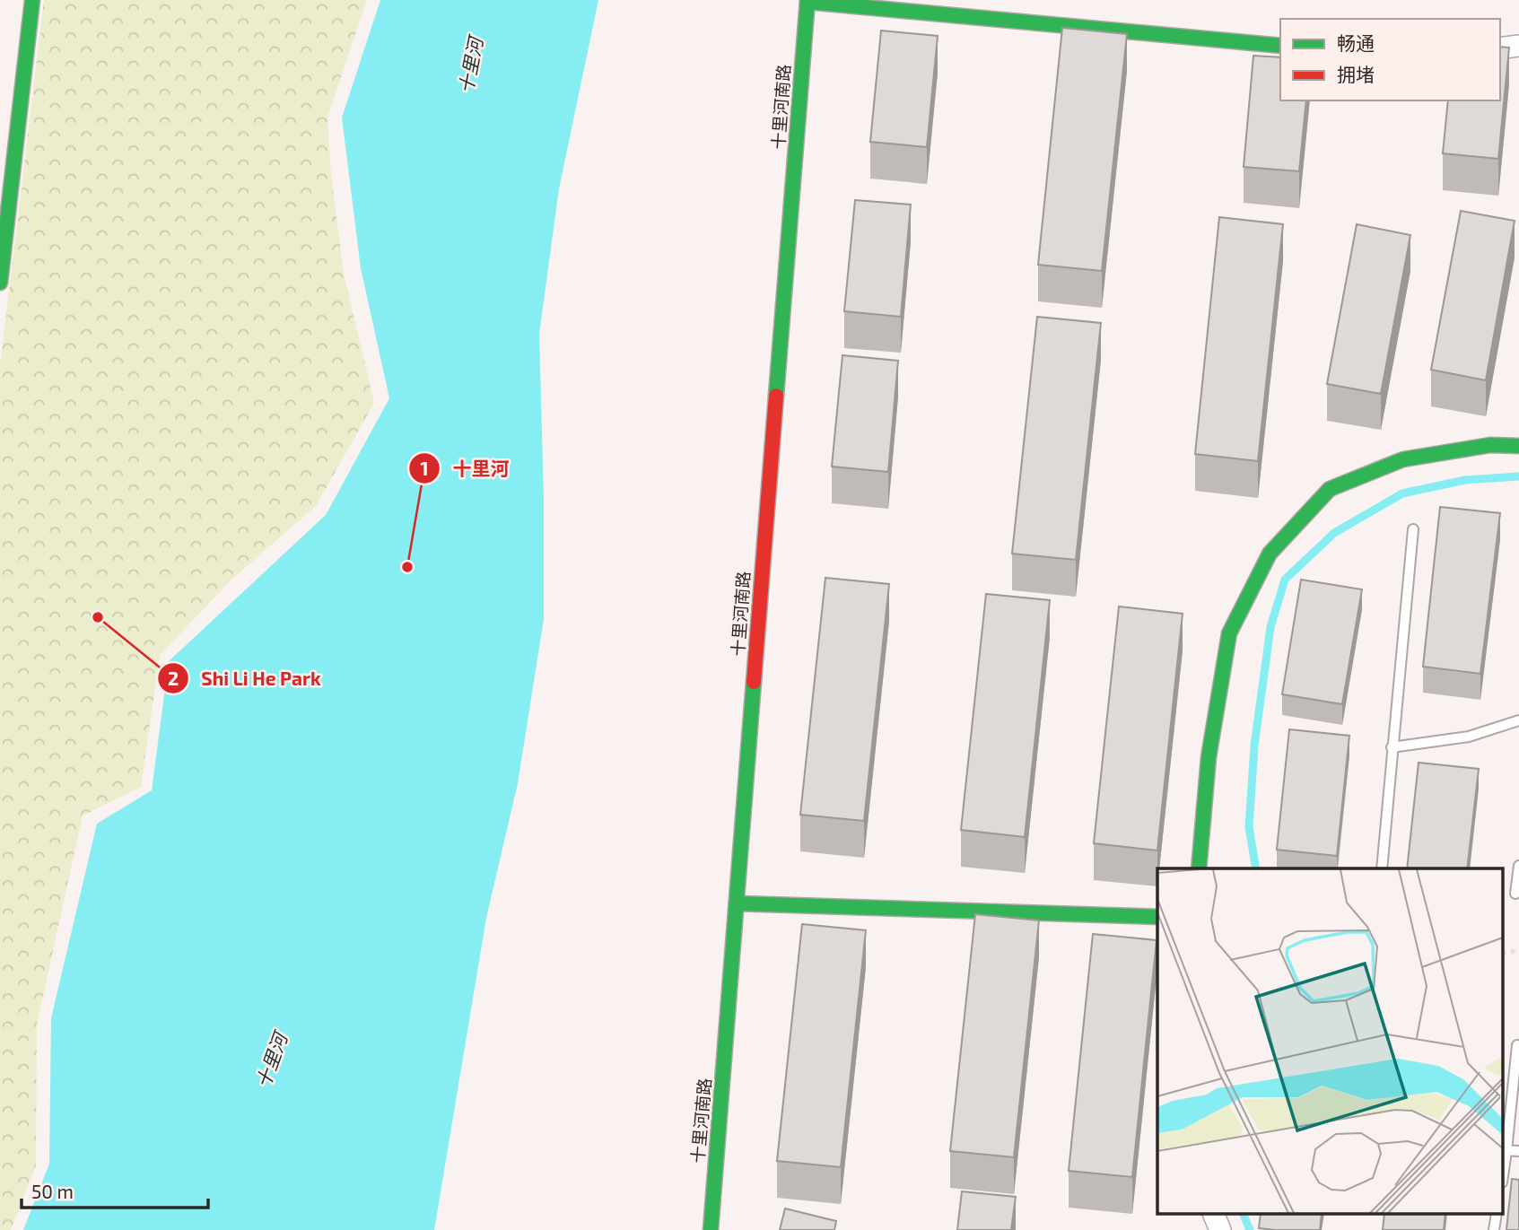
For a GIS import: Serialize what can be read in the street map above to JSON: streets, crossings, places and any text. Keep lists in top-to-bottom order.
{
  "streets": {
    "street": ["十里河南路"]
  },
  "water": ["十里河"],
  "places": ["十里河", "Shi Li He Park"],
  "legend": ["畅通", "拥堵"],
  "scale_bar": "50 m"
}
